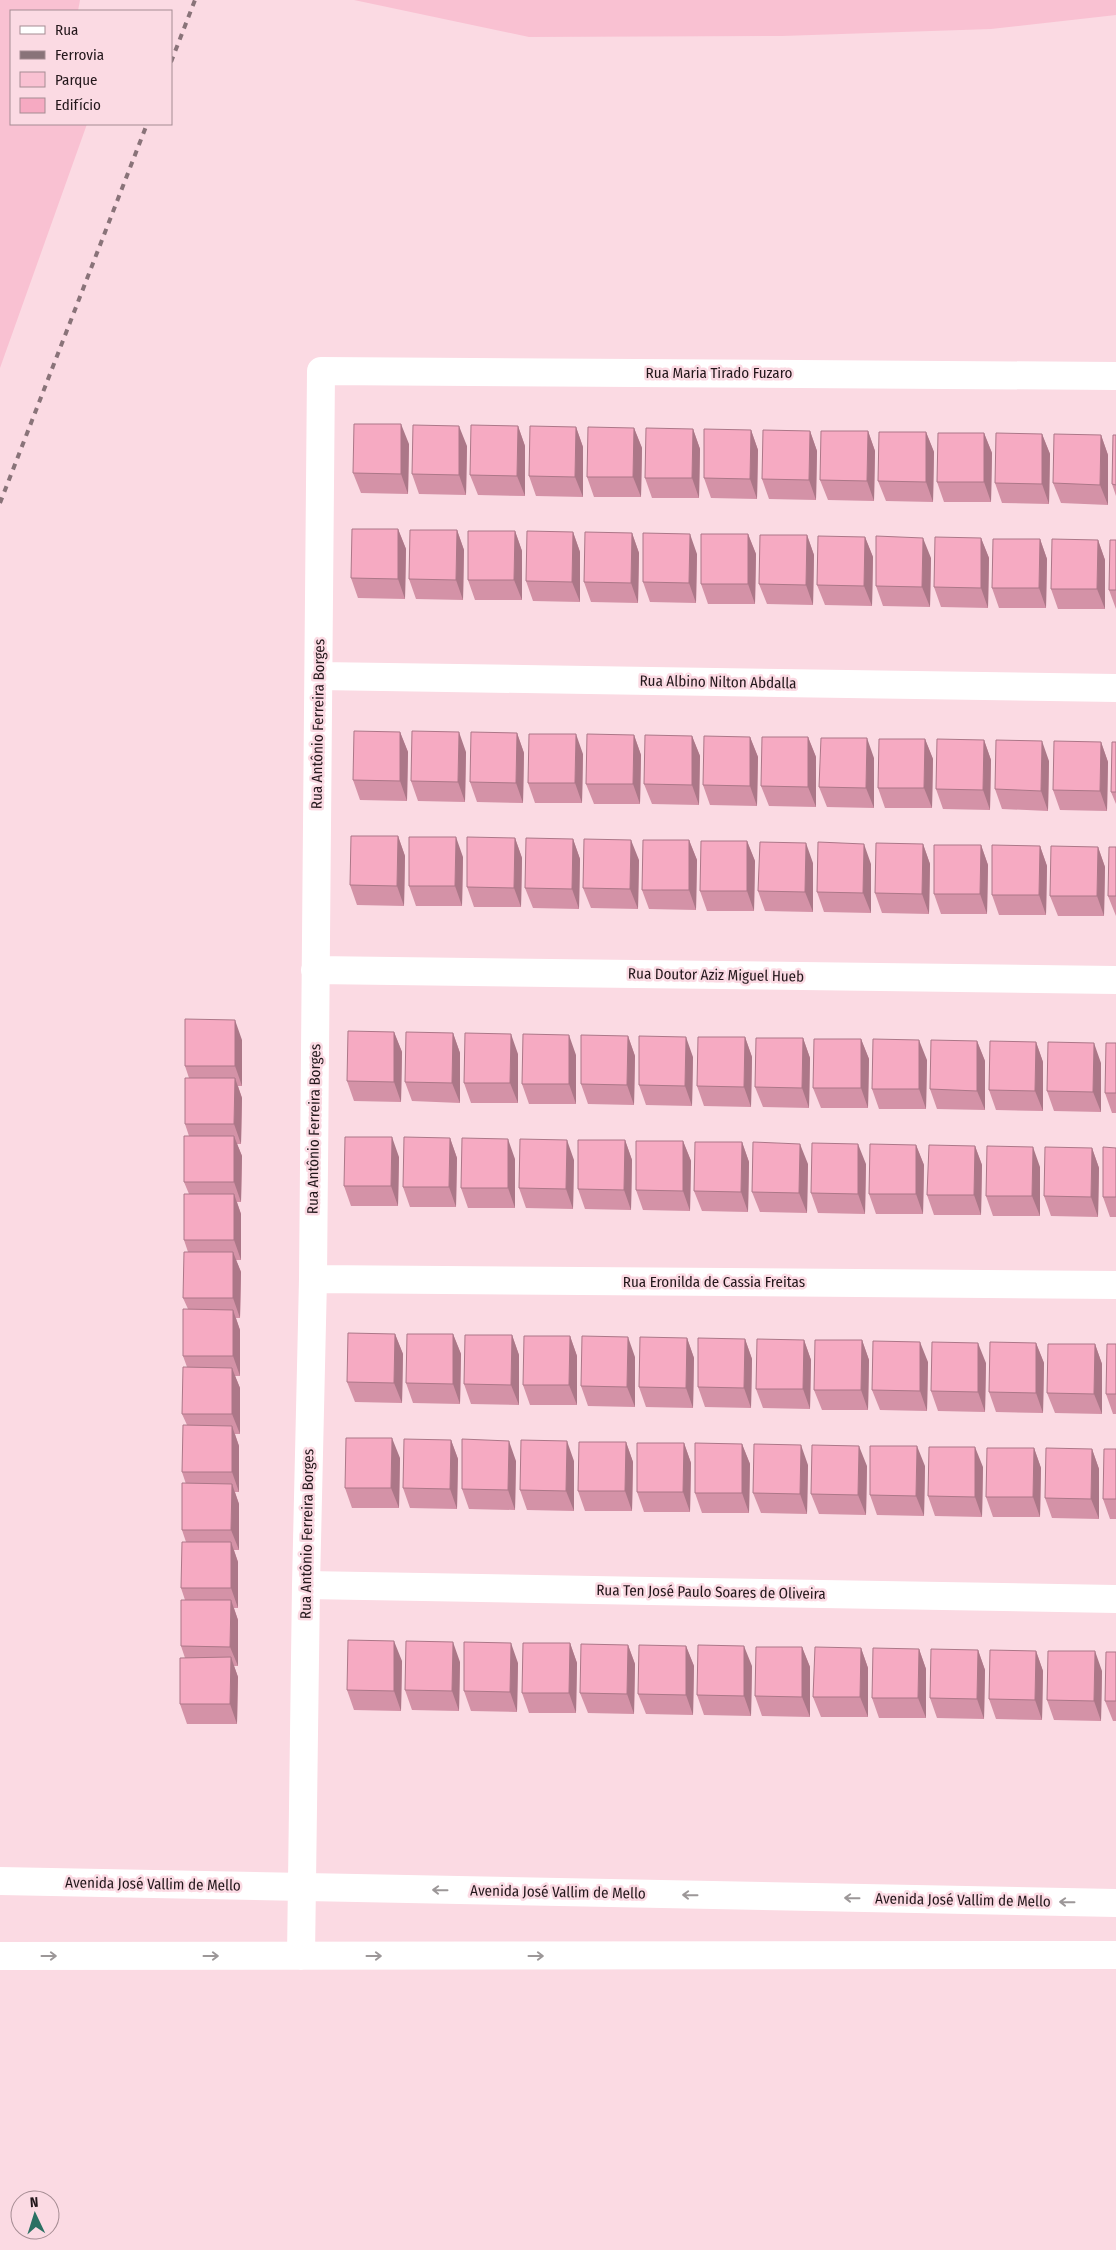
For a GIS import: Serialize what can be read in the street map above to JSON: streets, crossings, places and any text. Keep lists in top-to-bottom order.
{
  "streets": {
    "street": [
      "Rua Maria Tirado Fuzaro",
      "Rua Albino Nilton Abdalla",
      "Rua Antônio Ferreira Borges",
      "Rua Doutor Aziz Miguel Hueb",
      "Rua Eronilda de Cassia Freitas",
      "Rua Ten José Paulo Soares de Oliveira",
      "Avenida José Vallim de Mello"
    ]
  },
  "crossings": [
    ["Rua Maria Tirado Fuzaro", "Rua Antônio Ferreira Borges"],
    ["Rua Albino Nilton Abdalla", "Rua Antônio Ferreira Borges"],
    ["Rua Antônio Ferreira Borges", "Rua Doutor Aziz Miguel Hueb"],
    ["Rua Antônio Ferreira Borges", "Rua Eronilda de Cassia Freitas"],
    ["Rua Antônio Ferreira Borges", "Rua Ten José Paulo Soares de Oliveira"],
    ["Rua Antônio Ferreira Borges", "Avenida José Vallim de Mello"]
  ],
  "legend": [
    "Rua",
    "Ferrovia",
    "Parque",
    "Edifício"
  ],
  "north": "top"
}
